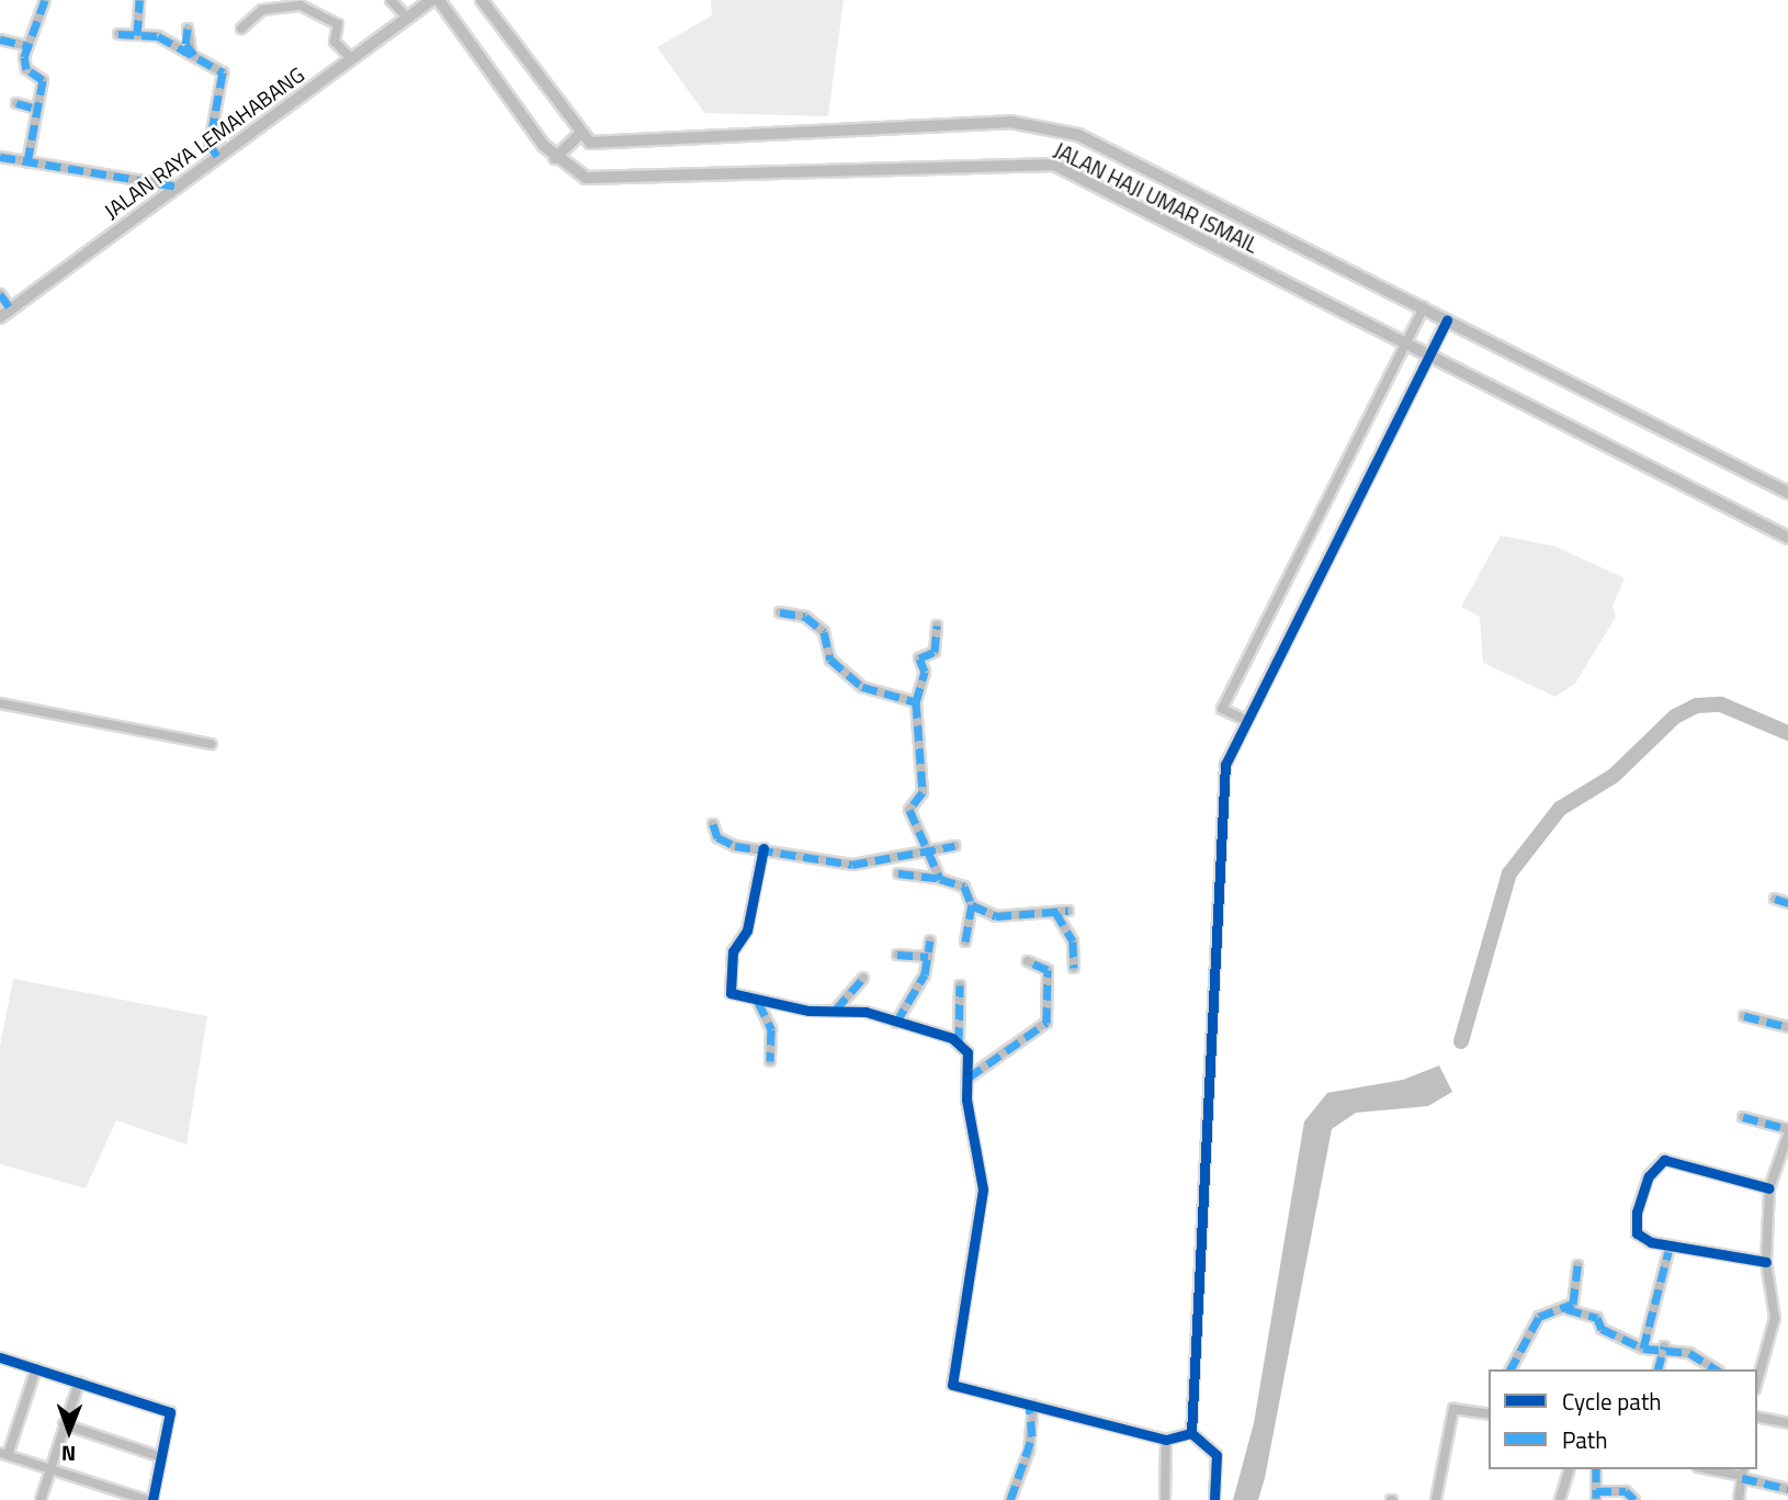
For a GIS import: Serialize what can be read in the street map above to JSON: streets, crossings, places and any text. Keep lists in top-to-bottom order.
{
  "streets": {
    "main road": ["JALAN RAYA LEMAHABANG", "JALAN HAJI UMAR ISMAIL"]
  },
  "legend": ["Cycle path", "Path"],
  "north": "bottom"
}
